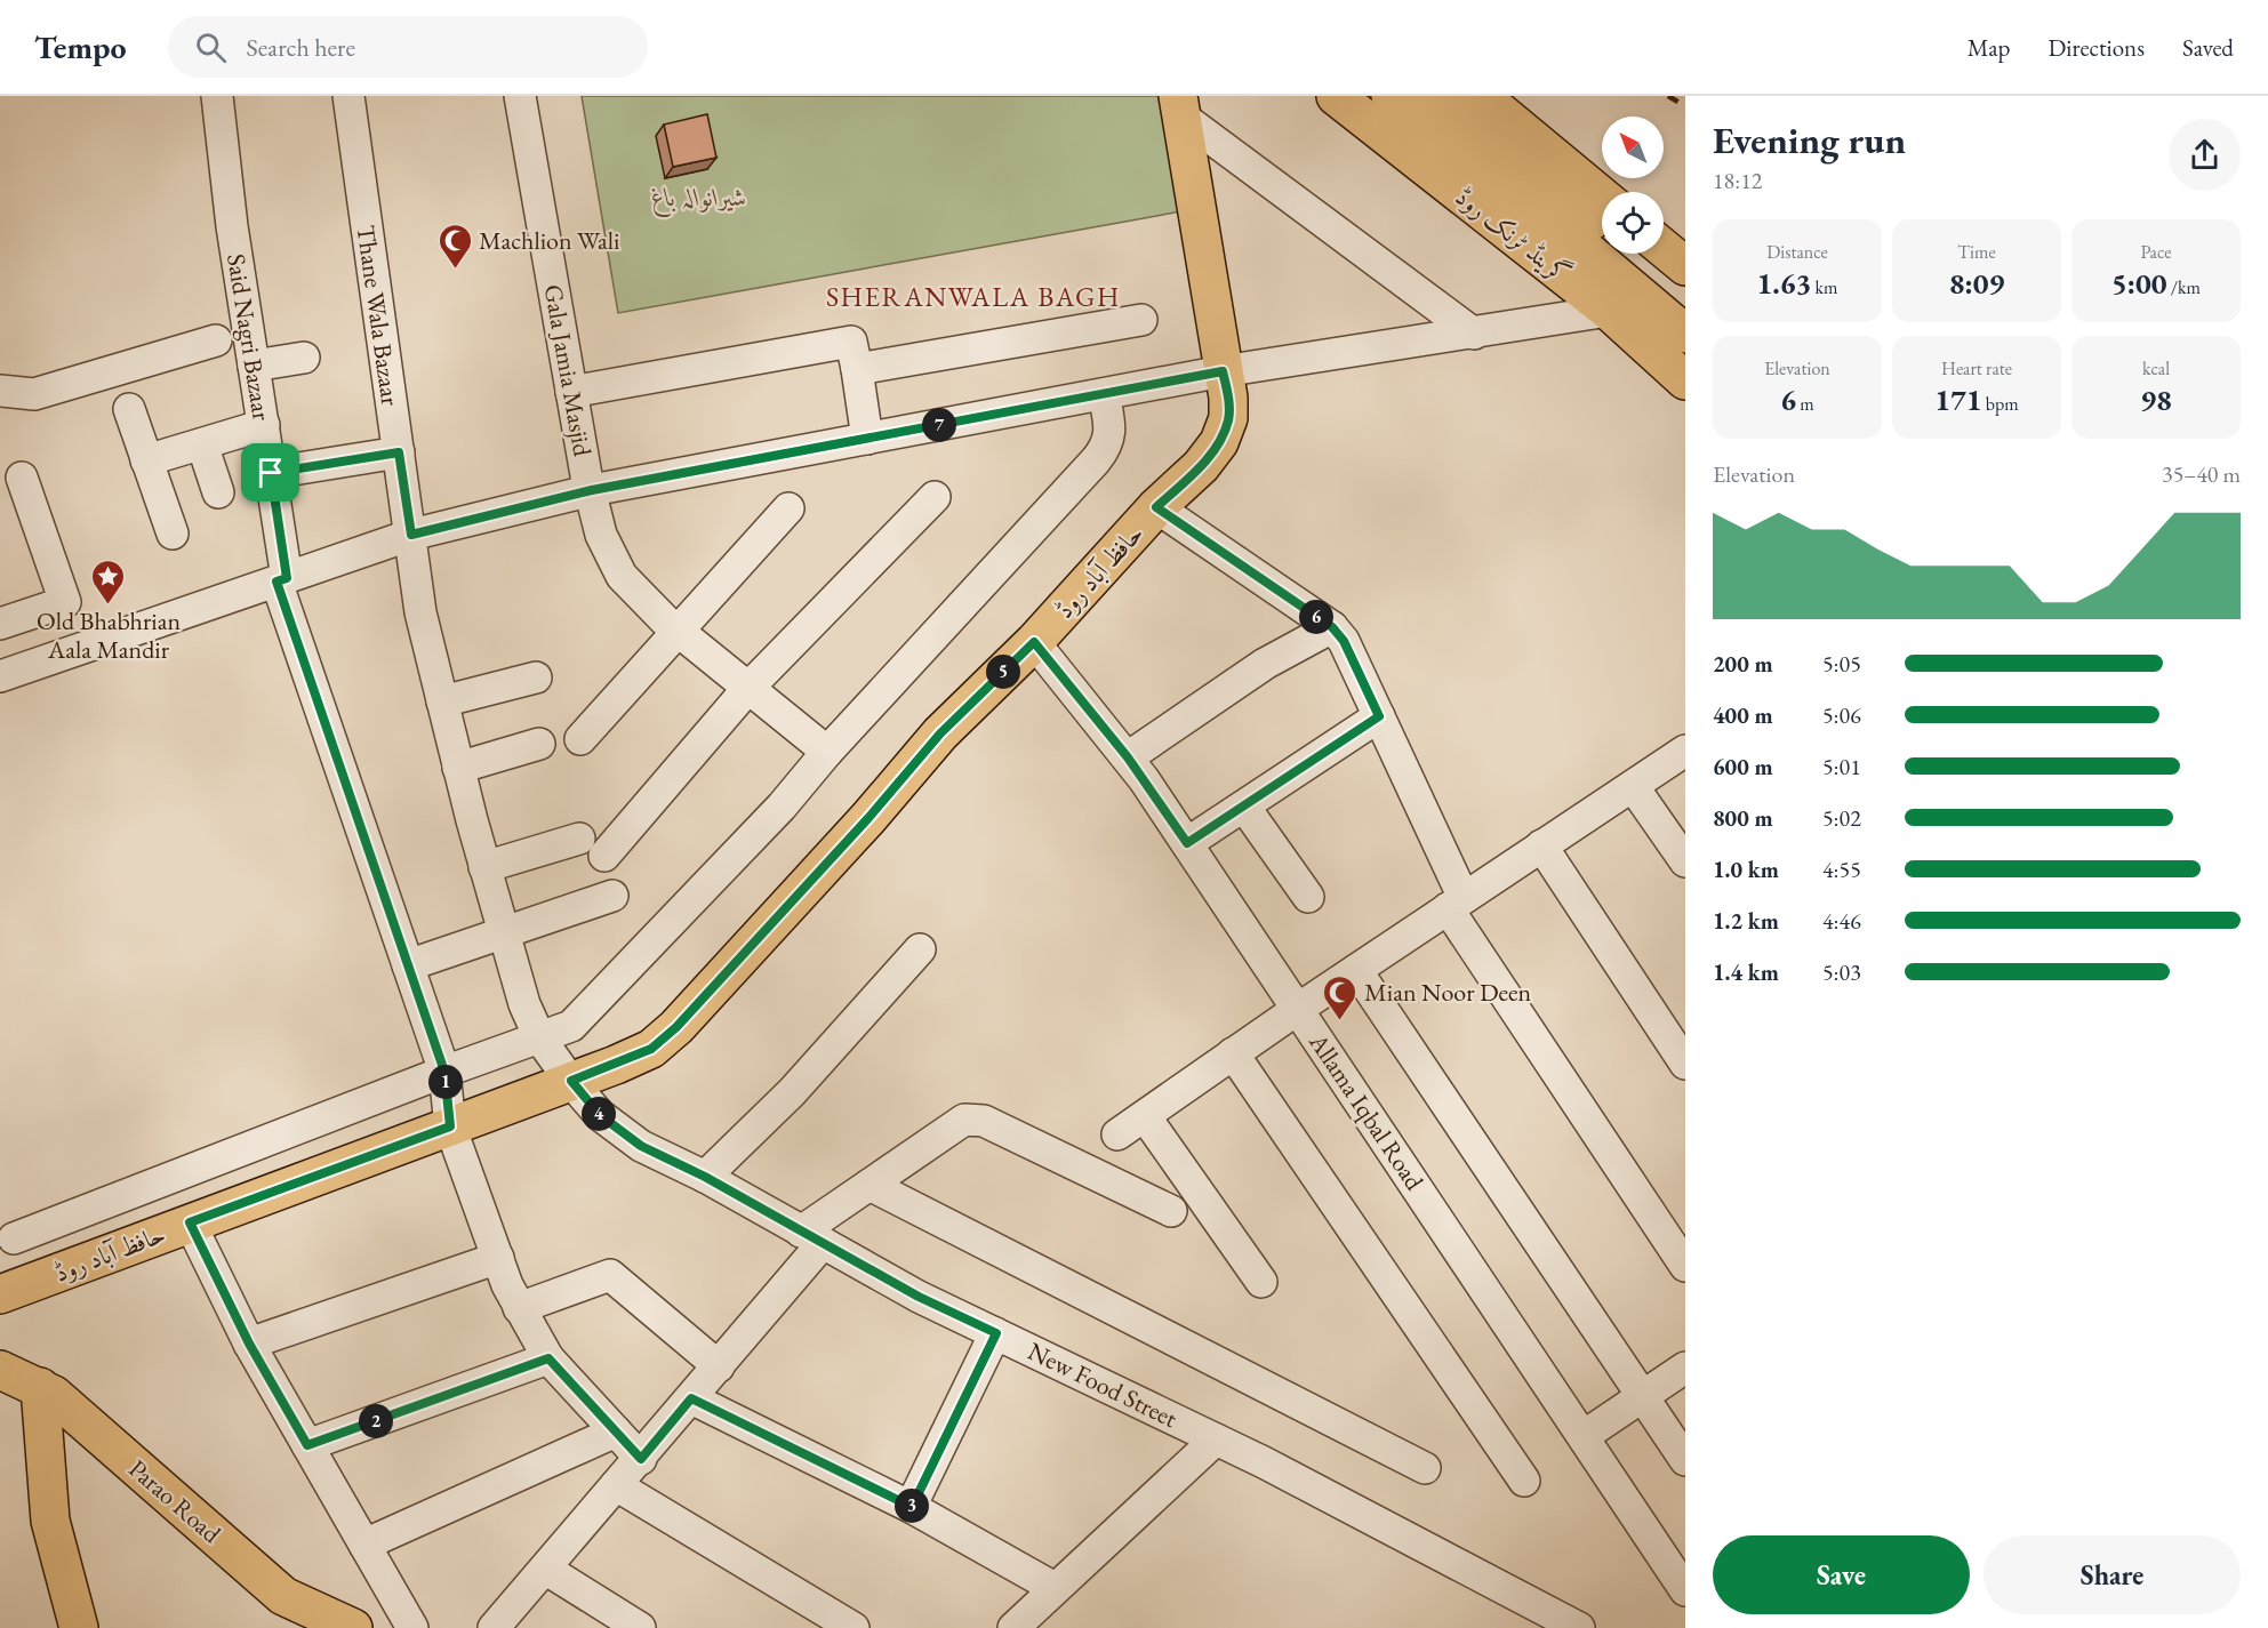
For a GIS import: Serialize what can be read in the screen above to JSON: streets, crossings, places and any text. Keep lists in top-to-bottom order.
{
  "streets": {
    "main road": ["گرینڈ ٹرنک روڈ", "حافظ آباد روڈ", "Parao Road"],
    "street": [
      "Thane Wala Bazaar",
      "Said Nagri Bazaar",
      "Gala Jamia Masjid",
      "Allama Iqbal Road",
      "New Food Street"
    ]
  },
  "crossings": [
    ["Thane Wala Bazaar", "New Food Street"],
    ["Said Nagri Bazaar", "حافظ آباد روڈ"],
    ["حافظ آباد روڈ", "Allama Iqbal Road"],
    ["حافظ آباد روڈ", "New Food Street"]
  ],
  "districts": ["SHERANWALA BAGH"],
  "parks": ["شیرانوالہ باغ"],
  "places": {
    "mosque": ["Machlion Wali", "Mian Noor Deen"],
    "place": ["Old Bhabhrian Aala Mandir"]
  },
  "north": "top left",
  "page": {
    "header": "Tempo",
    "search": "Search here",
    "nav": ["Map", "Directions", "Saved"],
    "heading": ["Evening run", "18:12"],
    "stats": [
      ["Distance", "1.63 km"],
      ["Time", "8:09"],
      ["Pace", "5:00 /km"],
      ["Elevation", "6 m"],
      ["Heart rate", "171 bpm"],
      ["kcal", "98"]
    ],
    "pins": [
      "7",
      "6",
      "5",
      "1",
      "4",
      "2",
      "3"
    ],
    "chart": ["Elevation", "35–40 m"],
    "list": [
      {
        "name": "200 m",
        "note": "5:05"
      },
      {
        "name": "400 m",
        "note": "5:06"
      },
      {
        "name": "600 m",
        "note": "5:01"
      },
      {
        "name": "800 m",
        "note": "5:02"
      },
      {
        "name": "1.0 km",
        "note": "4:55"
      },
      {
        "name": "1.2 km",
        "note": "4:46"
      },
      {
        "name": "1.4 km",
        "note": "5:03"
      }
    ],
    "buttons": ["Save", "Share"]
  }
}
